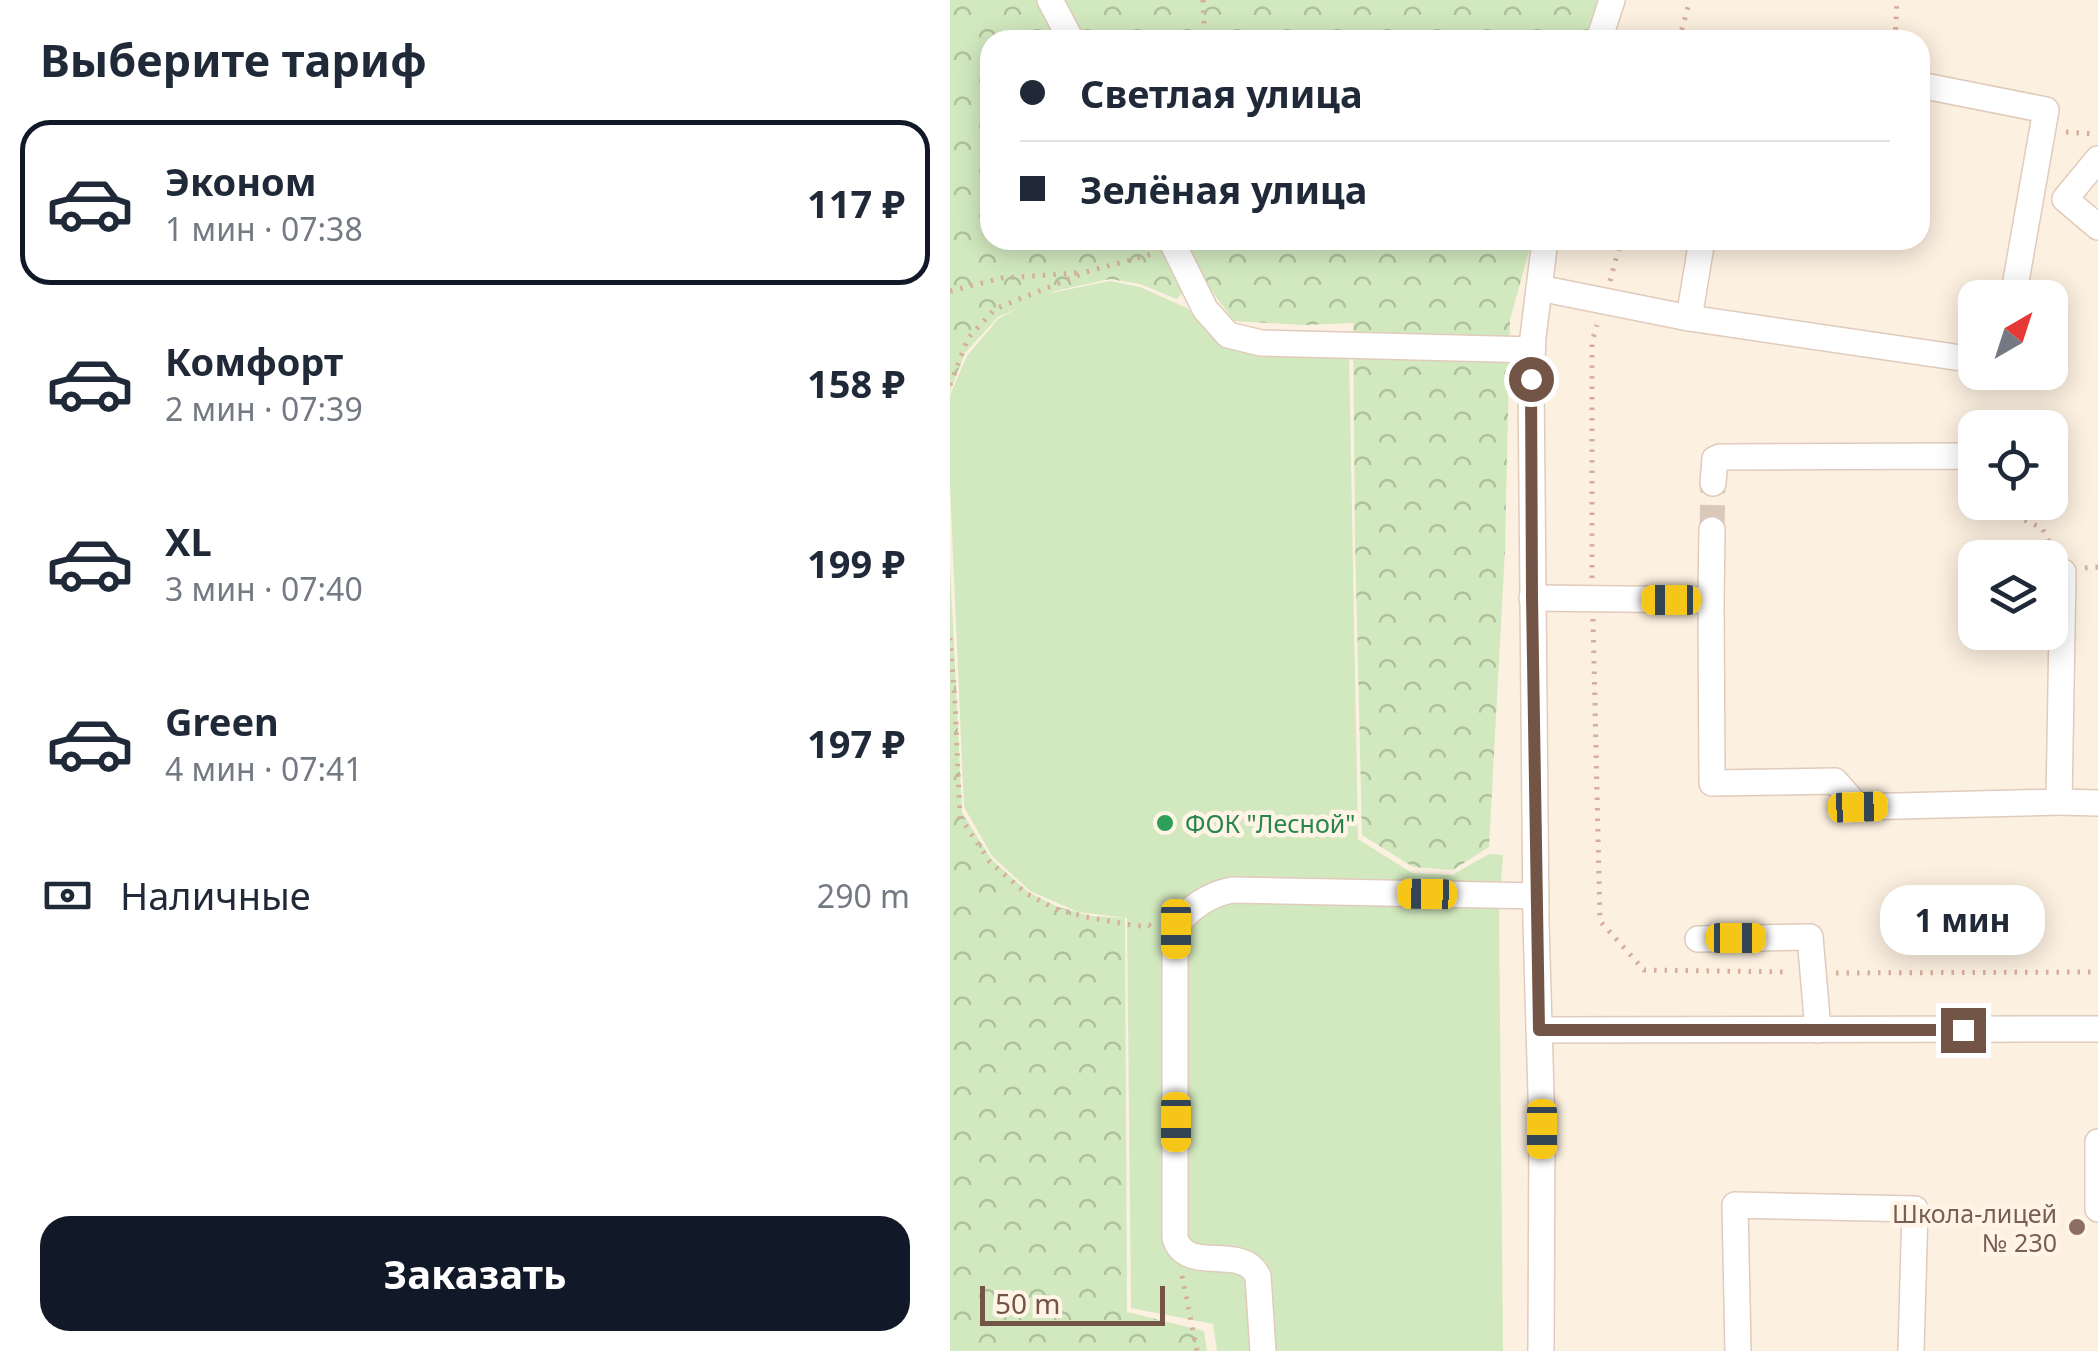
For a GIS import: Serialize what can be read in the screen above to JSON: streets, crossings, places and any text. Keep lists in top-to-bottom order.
{
  "places": ["ФОК \"Лесной\"", "Школа-лицей № 230"],
  "scale_bar": "50 m",
  "north": "top right",
  "page": {
    "heading": "Выберите тариф",
    "banner": ["Светлая улица", "Зелёная улица"],
    "list": [
      {
        "name": "Эконом",
        "note": "1 мин · 07:38",
        "value": "117 ₽"
      },
      {
        "name": "Комфорт",
        "note": "2 мин · 07:39",
        "value": "158 ₽"
      },
      {
        "name": "XL",
        "note": "3 мин · 07:40",
        "value": "199 ₽"
      },
      {
        "name": "Green",
        "note": "4 мин · 07:41",
        "value": "197 ₽"
      }
    ],
    "pay": ["Наличные", "290 m"],
    "bubble": "1 мин",
    "buttons": "Заказать",
    "scale": "50 m"
  }
}
